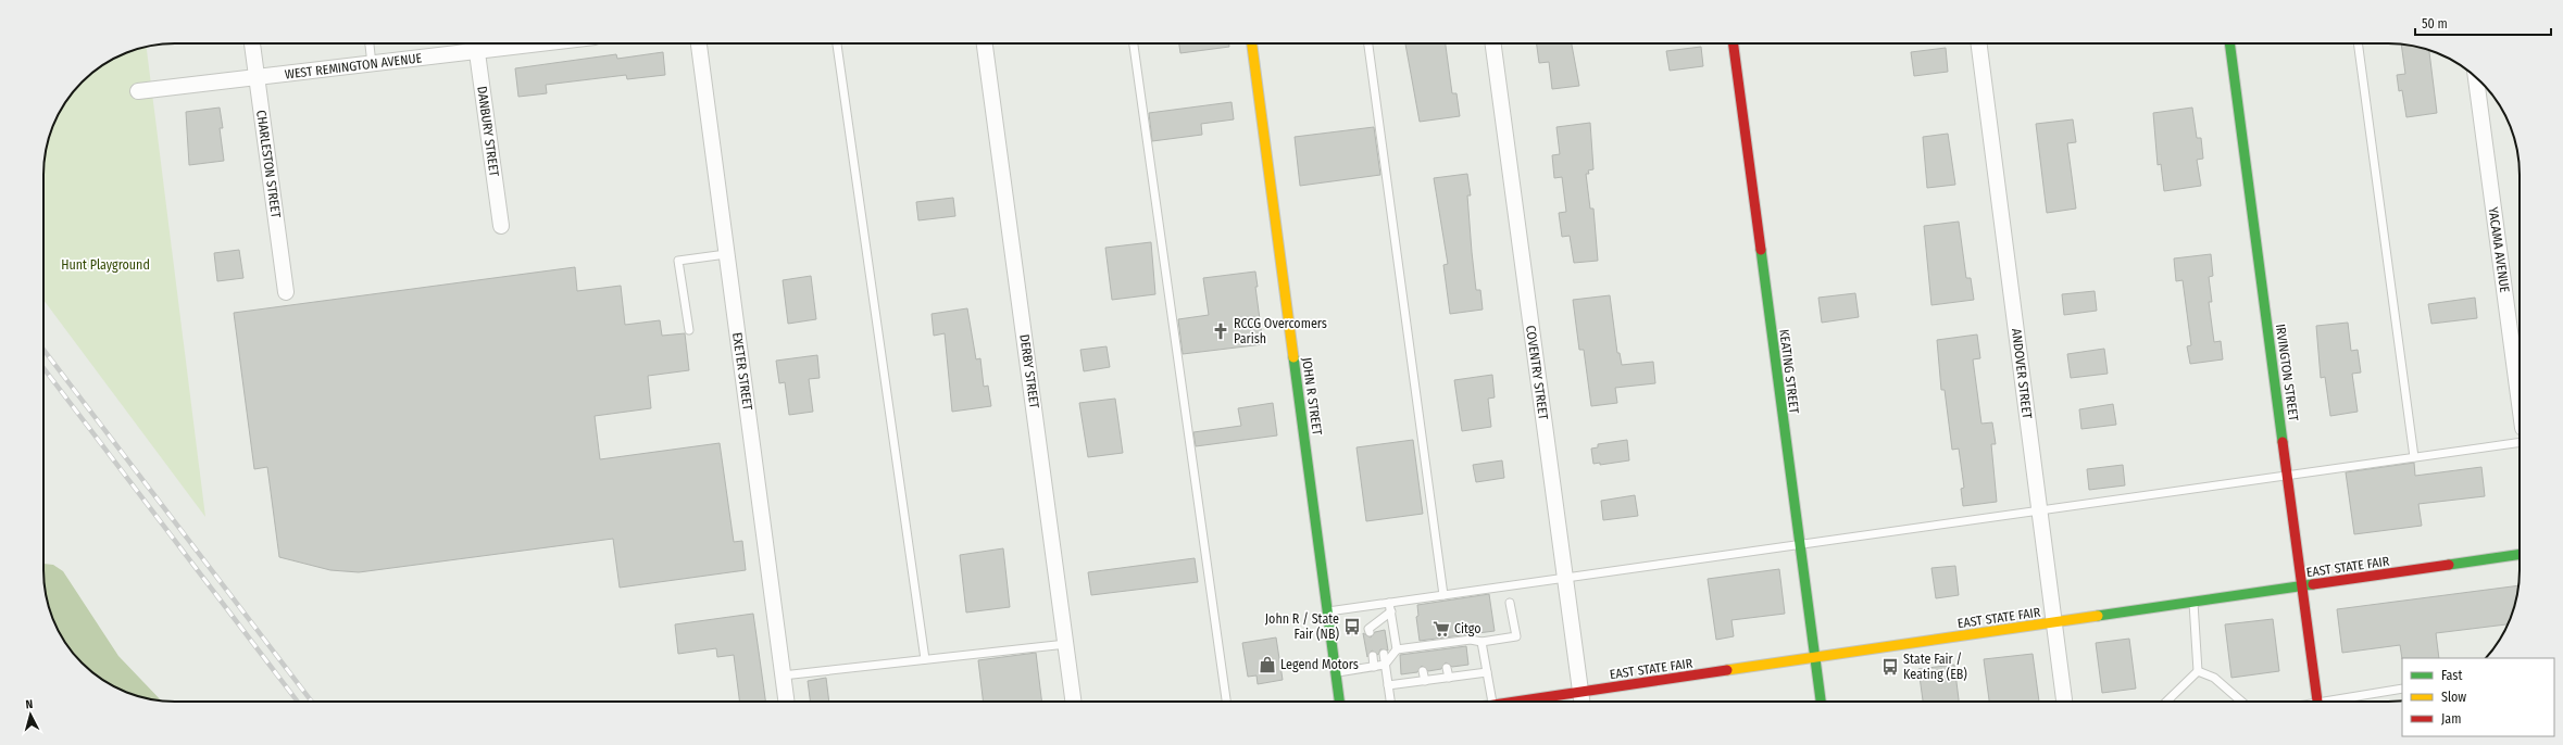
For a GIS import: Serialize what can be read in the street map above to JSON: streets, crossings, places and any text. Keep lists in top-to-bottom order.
{
  "streets": {
    "street": [
      "WEST REMINGTON AVENUE",
      "DANBURY STREET",
      "CHARLESTON STREET",
      "YACAMA AVENUE",
      "EXETER STREET",
      "DERBY STREET",
      "KEATING STREET",
      "COVENTRY STREET",
      "IRVINGTON STREET",
      "ANDOVER STREET",
      "JOHN R STREET",
      "EAST STATE FAIR"
    ]
  },
  "crossings": [
    ["WEST REMINGTON AVENUE", "DANBURY STREET"],
    ["WEST REMINGTON AVENUE", "CHARLESTON STREET"],
    ["KEATING STREET", "EAST STATE FAIR"],
    ["COVENTRY STREET", "EAST STATE FAIR"],
    ["IRVINGTON STREET", "EAST STATE FAIR"],
    ["ANDOVER STREET", "EAST STATE FAIR"]
  ],
  "parks": ["Hunt Playground"],
  "places": {
    "church": ["RCCG Overcomers Parish"],
    "bus stop": ["John R / State Fair (NB)", "State Fair / Keating (EB)"],
    "supermarket": ["Citgo"],
    "shop": ["Legend Motors"]
  },
  "legend": ["Fast", "Slow", "Jam"],
  "scale_bar": "50 m",
  "north": "top"
}
